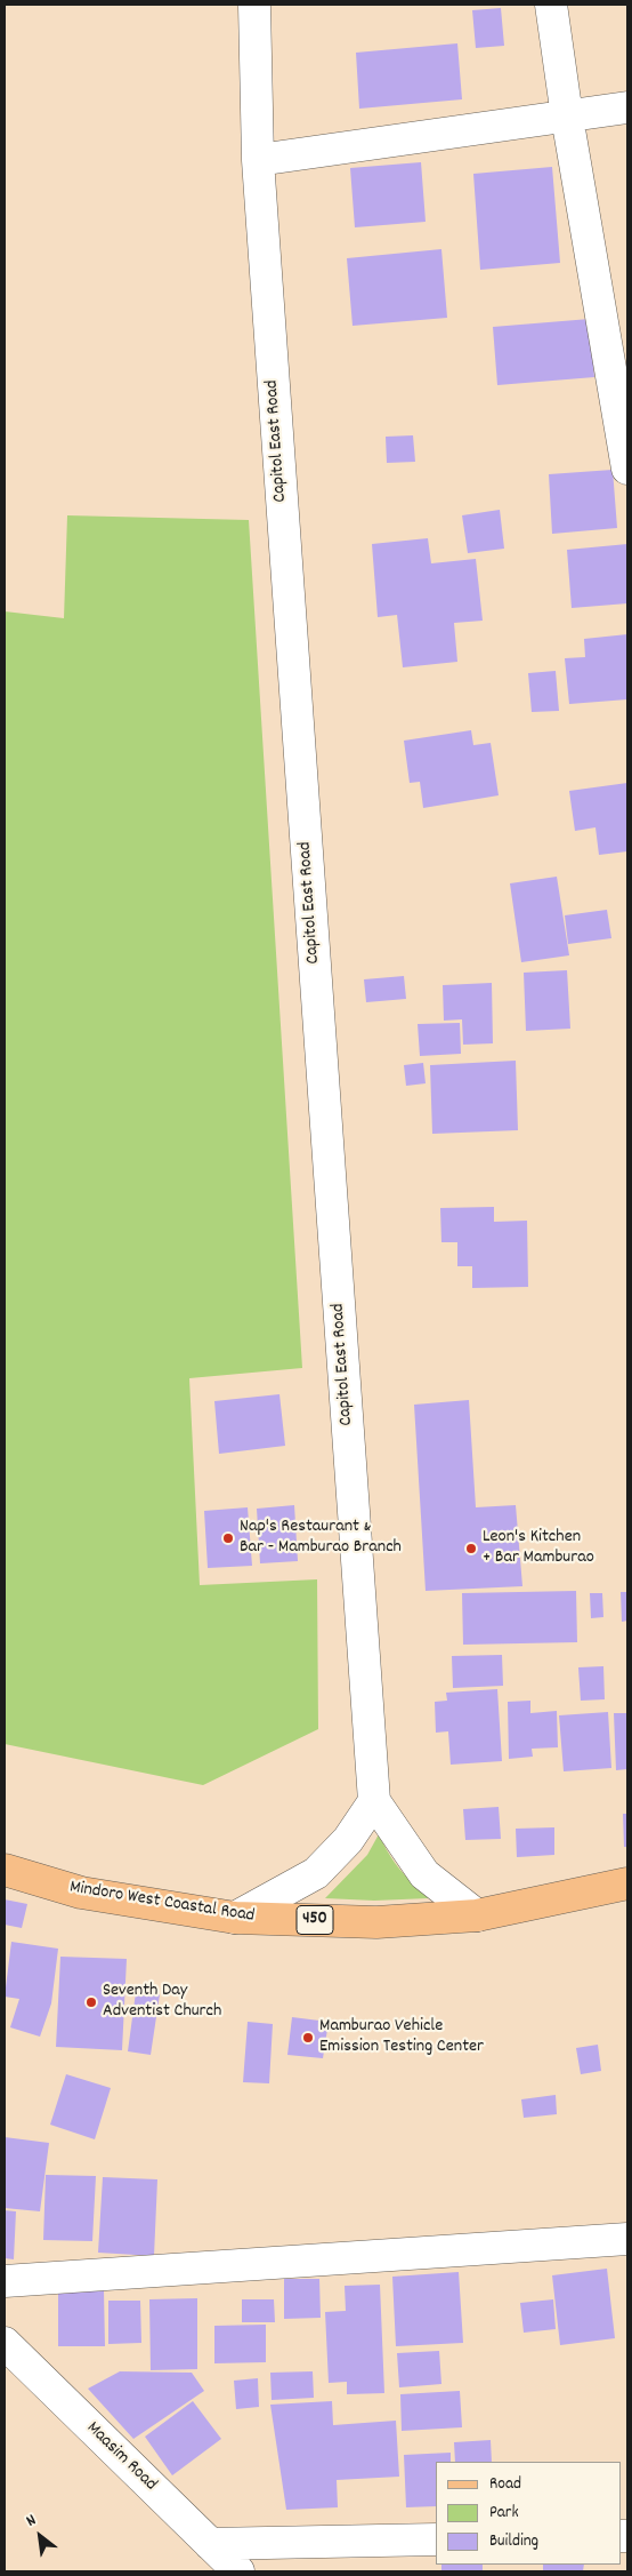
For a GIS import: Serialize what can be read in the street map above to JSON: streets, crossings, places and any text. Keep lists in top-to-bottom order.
{
  "streets": {
    "main road": ["Mindoro West Coastal Road", "450"],
    "street": ["Capitol East Road", "Maasim Road"]
  },
  "places": [
    "Nap's Restaurant & Bar - Mamburao Branch",
    "Leon's Kitchen + Bar Mamburao",
    "Seventh Day Adventist Church",
    "Mamburao Vehicle Emission Testing Center"
  ],
  "legend": ["Road", "Park", "Building"],
  "north": "top left"
}
